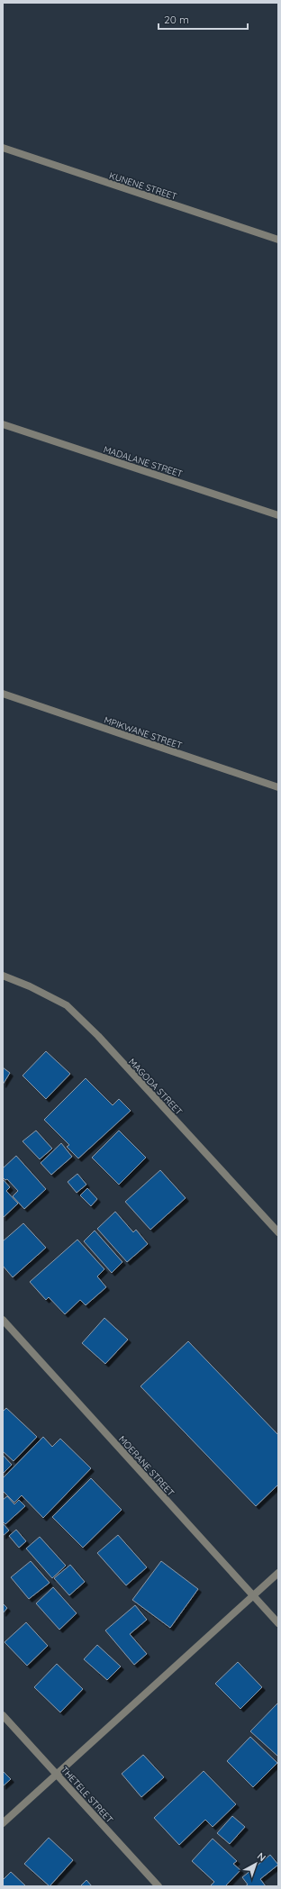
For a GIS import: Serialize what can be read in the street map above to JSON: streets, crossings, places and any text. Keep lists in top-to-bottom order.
{
  "streets": {
    "street": [
      "KUNENE STREET",
      "MADALANE STREET",
      "MPIKWANE STREET",
      "MAGODA STREET",
      "MOERANE STREET",
      "THETELE STREET"
    ]
  },
  "scale_bar": "20 m",
  "north": "top right"
}
